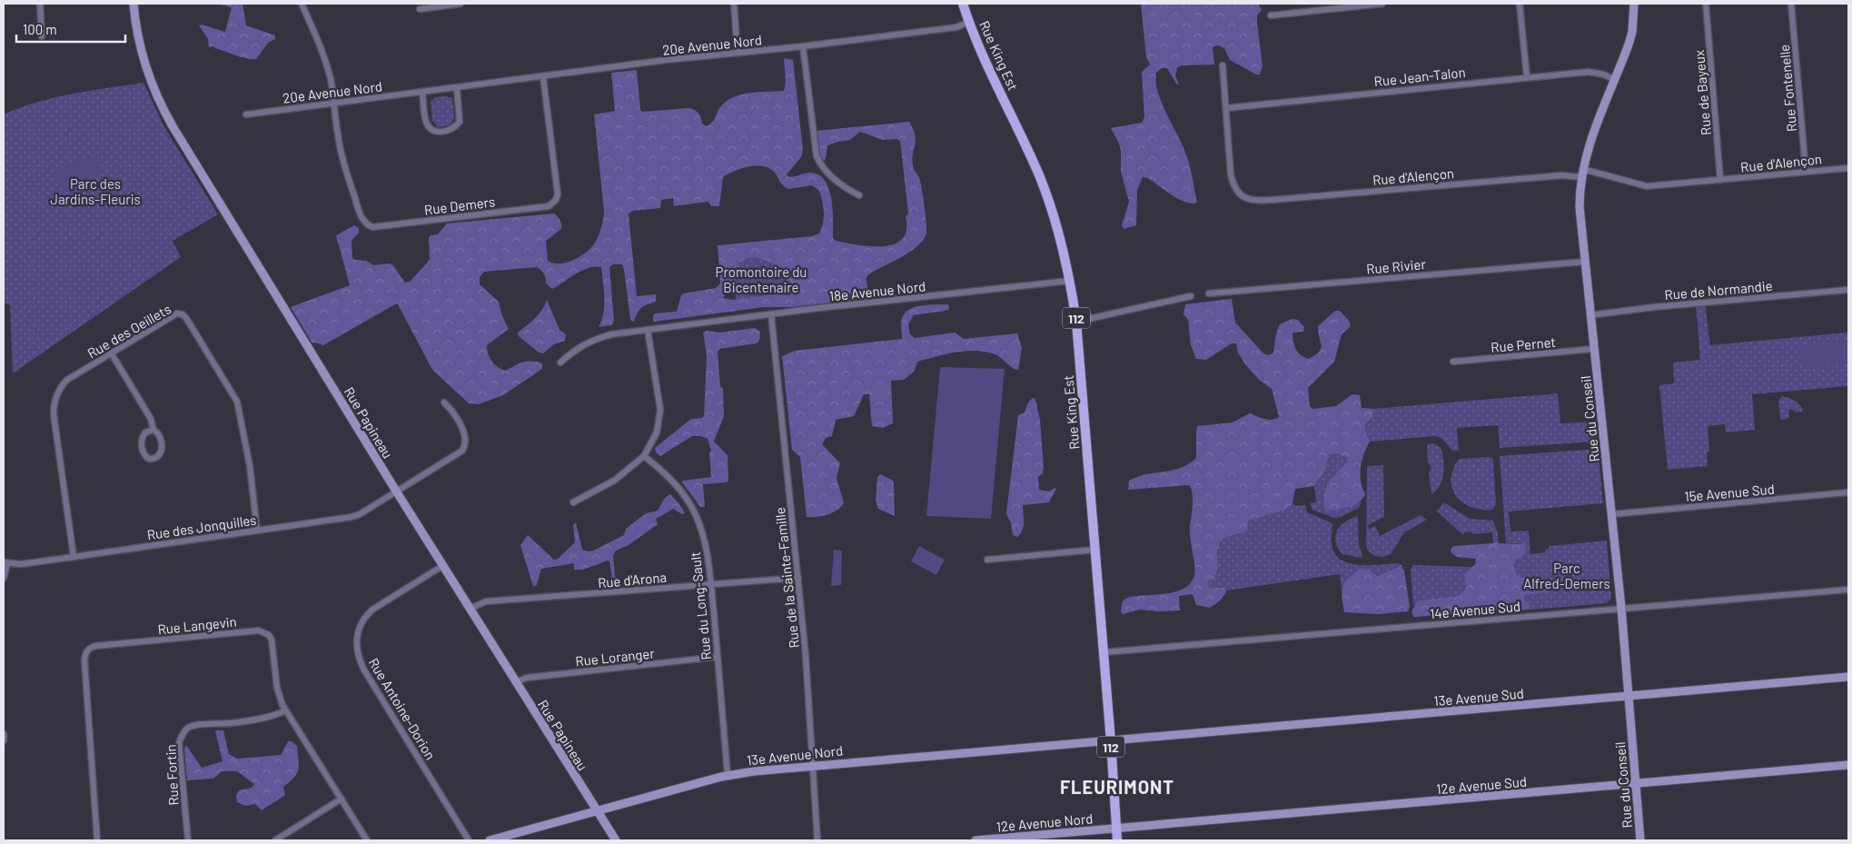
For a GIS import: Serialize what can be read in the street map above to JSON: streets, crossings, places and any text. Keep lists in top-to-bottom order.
{
  "streets": {
    "main road": [
      "Rue King Est",
      "112",
      "Rue du Conseil",
      "Rue Papineau",
      "13e Avenue Sud",
      "13e Avenue Nord",
      "12e Avenue Sud",
      "12e Avenue Nord"
    ],
    "street": [
      "20e Avenue Nord",
      "Rue Jean-Talon",
      "Rue Fontenelle",
      "Rue de Bayeux",
      "Rue d'Alençon",
      "Rue Demers",
      "Rue Rivier",
      "Rue de Normandie",
      "18e Avenue Nord",
      "Rue des Oeillets",
      "Rue Pernet",
      "15e Avenue Sud",
      "Rue des Jonquilles",
      "Rue de la Sainte-Famille",
      "Rue d'Arona",
      "Rue du Long-Sault",
      "14e Avenue Sud",
      "Rue Langevin",
      "Rue Loranger",
      "Rue Antoine-Dorion",
      "Rue Fortin"
    ]
  },
  "crossings": [
    ["20e Avenue Nord", "Rue King Est"],
    ["20e Avenue Nord", "Rue Demers"],
    ["Rue King Est", "18e Avenue Nord"],
    ["Rue King Est", "14e Avenue Sud"],
    ["Rue King Est", "13e Avenue Sud"],
    ["Rue King Est", "13e Avenue Nord"],
    ["Rue King Est", "12e Avenue Sud"],
    ["Rue King Est", "12e Avenue Nord"],
    ["Rue Jean-Talon", "Rue d'Alençon"],
    ["Rue Jean-Talon", "Rue du Conseil"],
    ["Rue Fontenelle", "Rue d'Alençon"],
    ["Rue de Bayeux", "Rue d'Alençon"],
    ["Rue d'Alençon", "Rue du Conseil"],
    ["Rue Rivier", "Rue du Conseil"],
    ["Rue de Normandie", "Rue du Conseil"],
    ["18e Avenue Nord", "Rue de la Sainte-Famille"],
    ["Rue des Oeillets", "Rue des Jonquilles"],
    ["Rue Pernet", "Rue du Conseil"],
    ["Rue du Conseil", "15e Avenue Sud"],
    ["Rue du Conseil", "14e Avenue Sud"],
    ["Rue du Conseil", "13e Avenue Sud"],
    ["Rue du Conseil", "12e Avenue Sud"],
    ["Rue Papineau", "Rue des Jonquilles"],
    ["Rue Papineau", "Rue d'Arona"],
    ["Rue Papineau", "Rue Loranger"],
    ["Rue Papineau", "Rue Antoine-Dorion"],
    ["Rue Papineau", "13e Avenue Nord"],
    ["Rue de la Sainte-Famille", "Rue d'Arona"],
    ["Rue de la Sainte-Famille", "13e Avenue Nord"],
    ["Rue d'Arona", "Rue du Long-Sault"],
    ["Rue du Long-Sault", "Rue Loranger"],
    ["Rue du Long-Sault", "13e Avenue Nord"],
    ["Rue Langevin", "Rue Fortin"],
    ["13e Avenue Sud", "13e Avenue Nord"],
    ["12e Avenue Sud", "12e Avenue Nord"]
  ],
  "districts": ["FLEURIMONT"],
  "parks": ["Parc des Jardins-Fleuris", "Promontoire du Bicentenaire", "Parc Alfred-Demers"],
  "scale_bar": "100 m"
}
